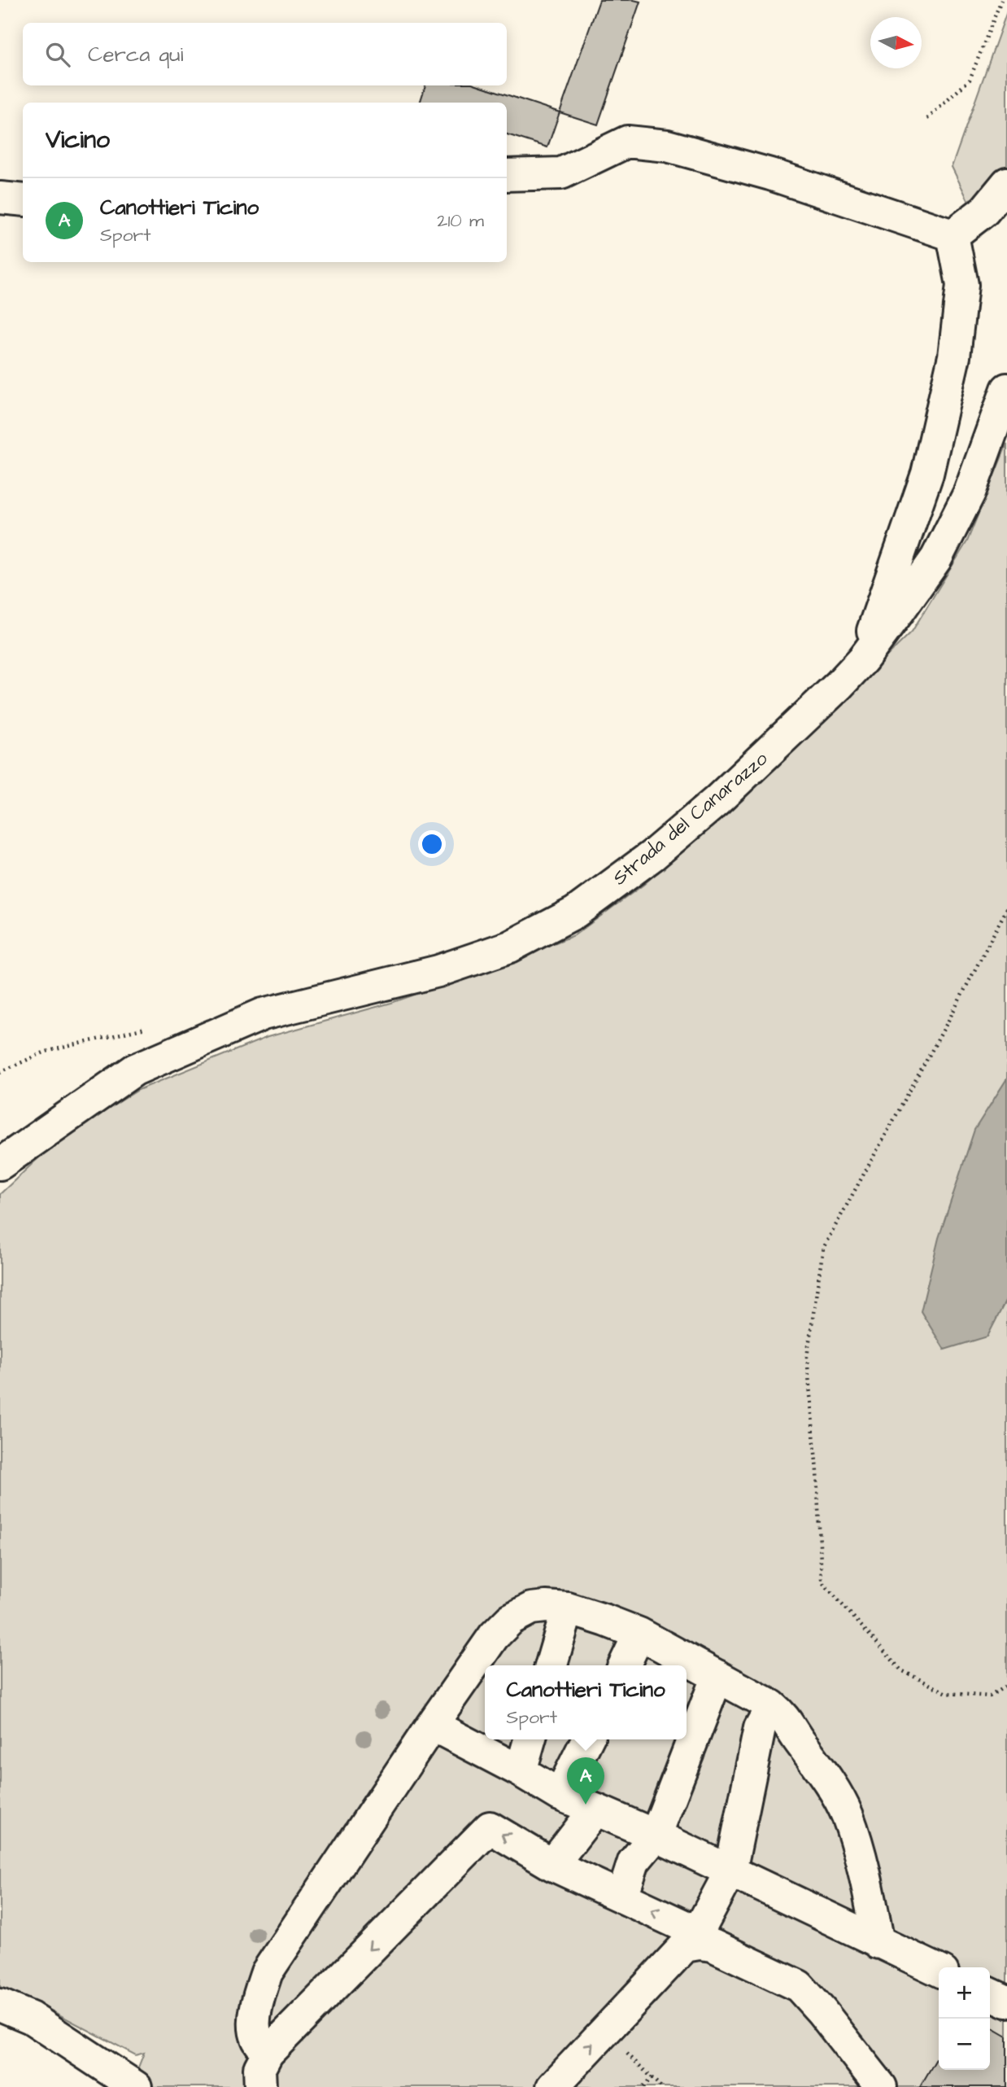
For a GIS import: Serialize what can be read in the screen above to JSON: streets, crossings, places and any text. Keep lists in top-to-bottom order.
{
  "streets": {
    "street": ["Strada del Canarazzo"]
  },
  "north": "right",
  "page": {
    "search": "Cerca qui",
    "heading": "Vicino",
    "list": [
      {
        "mark": "A",
        "name": "Canottieri Ticino",
        "note": "Sport",
        "value": "210 m"
      }
    ],
    "popup": ["Canottieri Ticino", "Sport"],
    "pins": "A",
    "map_buttons": ["+", "−"]
  }
}
